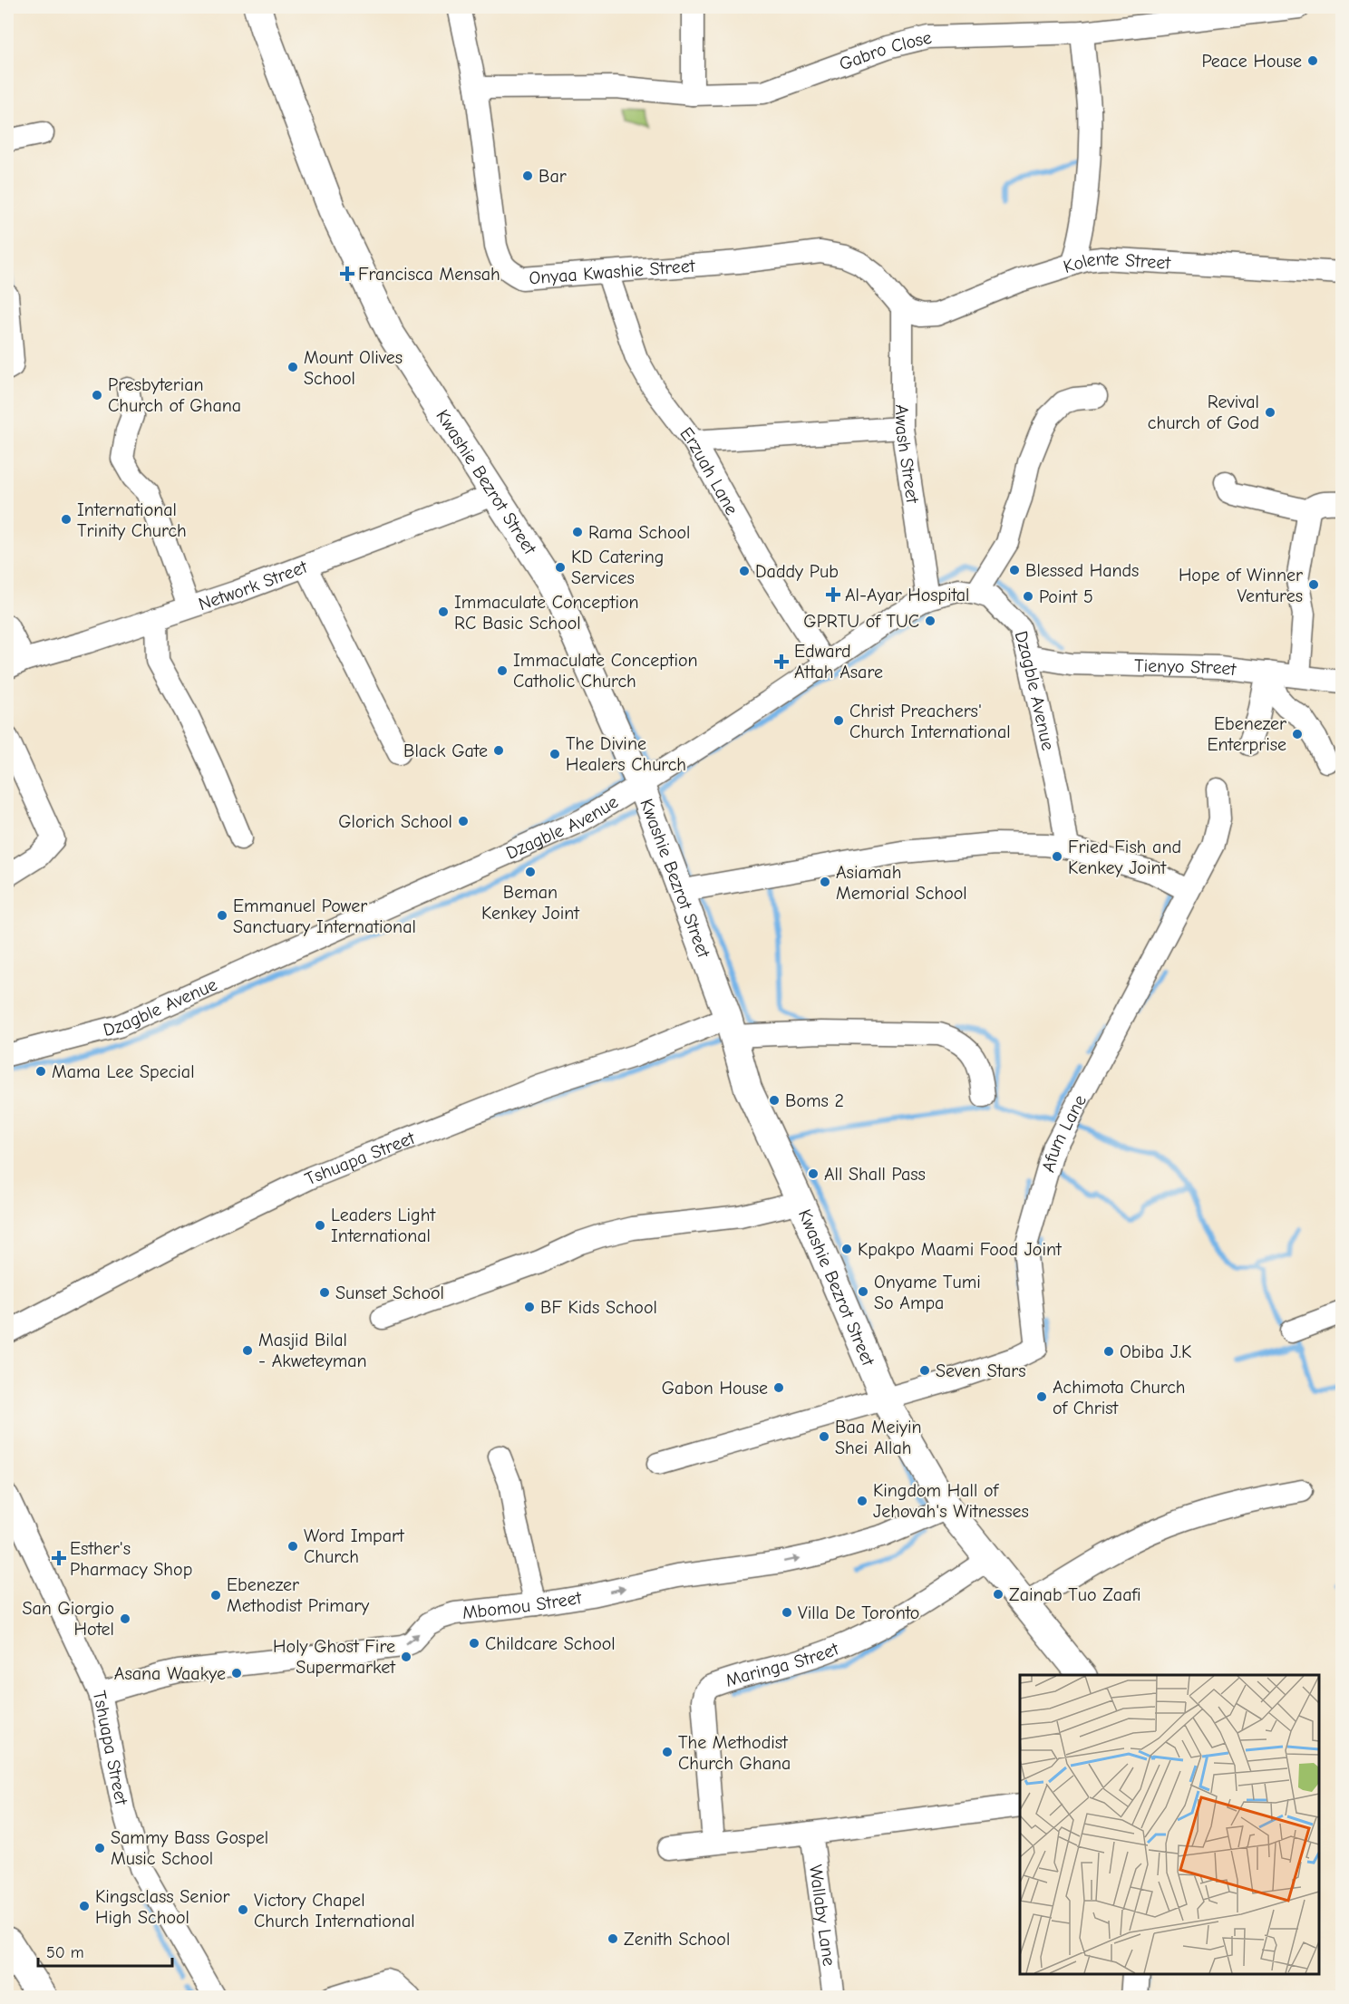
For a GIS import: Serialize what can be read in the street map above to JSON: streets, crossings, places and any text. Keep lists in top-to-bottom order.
{
  "streets": {
    "street": [
      "Gabro Close",
      "Kolente Street",
      "Onyaa Kwashie Street",
      "Awash Street",
      "Erzuah Lane",
      "Kwashie Bezrot Street",
      "Network Street",
      "Tienyo Street",
      "Dzagble Avenue",
      "Afum Lane",
      "Tshuapa Street",
      "Mbomou Street",
      "Maringa Street",
      "Wallaby Lane"
    ]
  },
  "crossings": [
    ["Gabro Close", "Onyaa Kwashie Street"],
    ["Kolente Street", "Onyaa Kwashie Street"],
    ["Kolente Street", "Awash Street"],
    ["Onyaa Kwashie Street", "Awash Street"],
    ["Onyaa Kwashie Street", "Erzuah Lane"],
    ["Awash Street", "Dzagble Avenue"],
    ["Erzuah Lane", "Dzagble Avenue"],
    ["Kwashie Bezrot Street", "Network Street"],
    ["Kwashie Bezrot Street", "Dzagble Avenue"],
    ["Kwashie Bezrot Street", "Afum Lane"],
    ["Kwashie Bezrot Street", "Tshuapa Street"],
    ["Kwashie Bezrot Street", "Mbomou Street"],
    ["Kwashie Bezrot Street", "Maringa Street"],
    ["Tienyo Street", "Dzagble Avenue"],
    ["Tshuapa Street", "Mbomou Street"]
  ],
  "one_way": ["Mbomou Street"],
  "places": {
    "other": [
      "Peace House",
      "Bar",
      "Mount Olives School",
      "Presbyterian Church of Ghana",
      "Revival church of God",
      "International Trinity Church",
      "Rama School",
      "KD Catering Services",
      "Blessed Hands",
      "Daddy Pub",
      "Hope of Winner Ventures",
      "Point 5",
      "Immaculate Conception RC Basic School",
      "GPRTU of TUC",
      "Immaculate Conception Catholic Church",
      "Christ Preachers' Church International",
      "Ebenezer Enterprise",
      "Black Gate",
      "The Divine Healers Church",
      "Glorich School",
      "Fried Fish and Kenkey Joint",
      "Beman Kenkey Joint",
      "Asiamah Memorial School",
      "Emmanuel Power Sanctuary International",
      "Mama Lee Special",
      "Boms 2",
      "All Shall Pass",
      "Leaders Light International",
      "Kpakpo Maami Food Joint",
      "Onyame Tumi So Ampa",
      "Sunset School",
      "BF Kids School",
      "Masjid Bilal - Akweteyman",
      "Obiba J.K",
      "Seven Stars",
      "Gabon House",
      "Achimota Church of Christ",
      "Baa Meiyin Shei Allah",
      "Kingdom Hall of Jehovah's Witnesses",
      "Word Impart Church",
      "Zainab Tuo Zaafi",
      "Ebenezer Methodist Primary",
      "Villa De Toronto",
      "San Giorgio Hotel",
      "Childcare School",
      "Holy Ghost Fire Supermarket",
      "Asana Waakye",
      "The Methodist Church Ghana",
      "Sammy Bass Gospel Music School",
      "Kingsclass Senior High School",
      "Victory Chapel Church International",
      "Zenith School"
    ],
    "health": [
      "Francisca Mensah",
      "Al-Ayar Hospital",
      "Edward Attah Asare",
      "Esther's Pharmacy Shop"
    ]
  },
  "scale_bar": "50 m"
}
